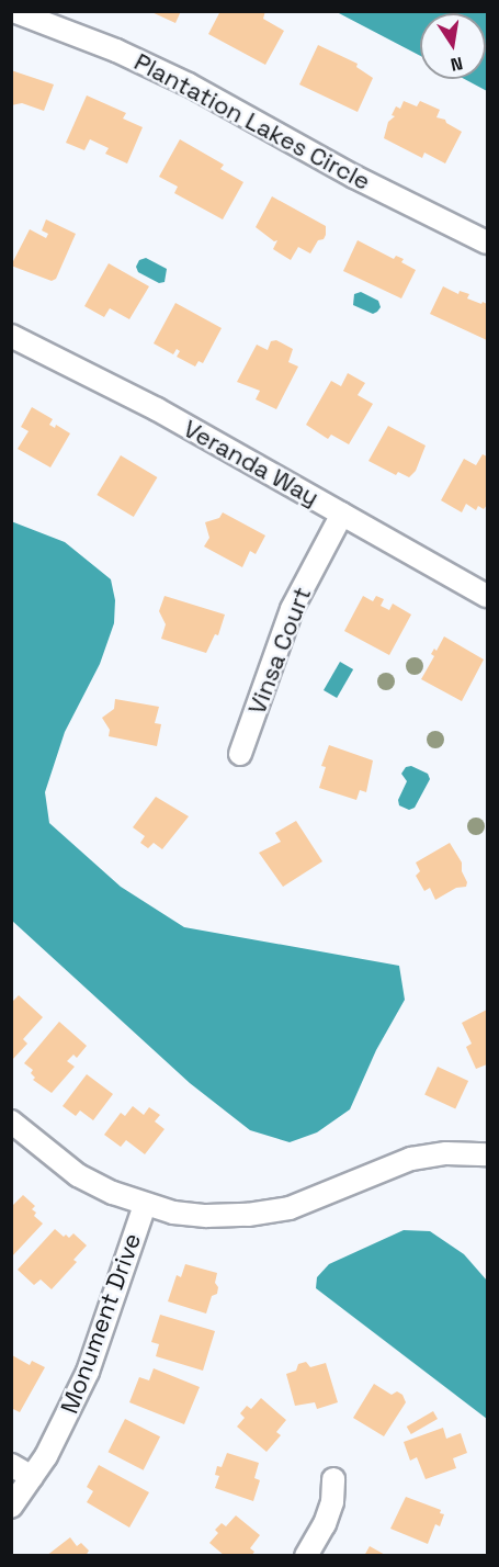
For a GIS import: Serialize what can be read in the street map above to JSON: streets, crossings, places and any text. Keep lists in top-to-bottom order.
{
  "streets": {
    "street": [
      "Plantation Lakes Circle",
      "Veranda Way",
      "Vinsa Court",
      "Monument Drive"
    ]
  },
  "crossings": [
    ["Veranda Way", "Vinsa Court"]
  ],
  "north": "bottom"
}
